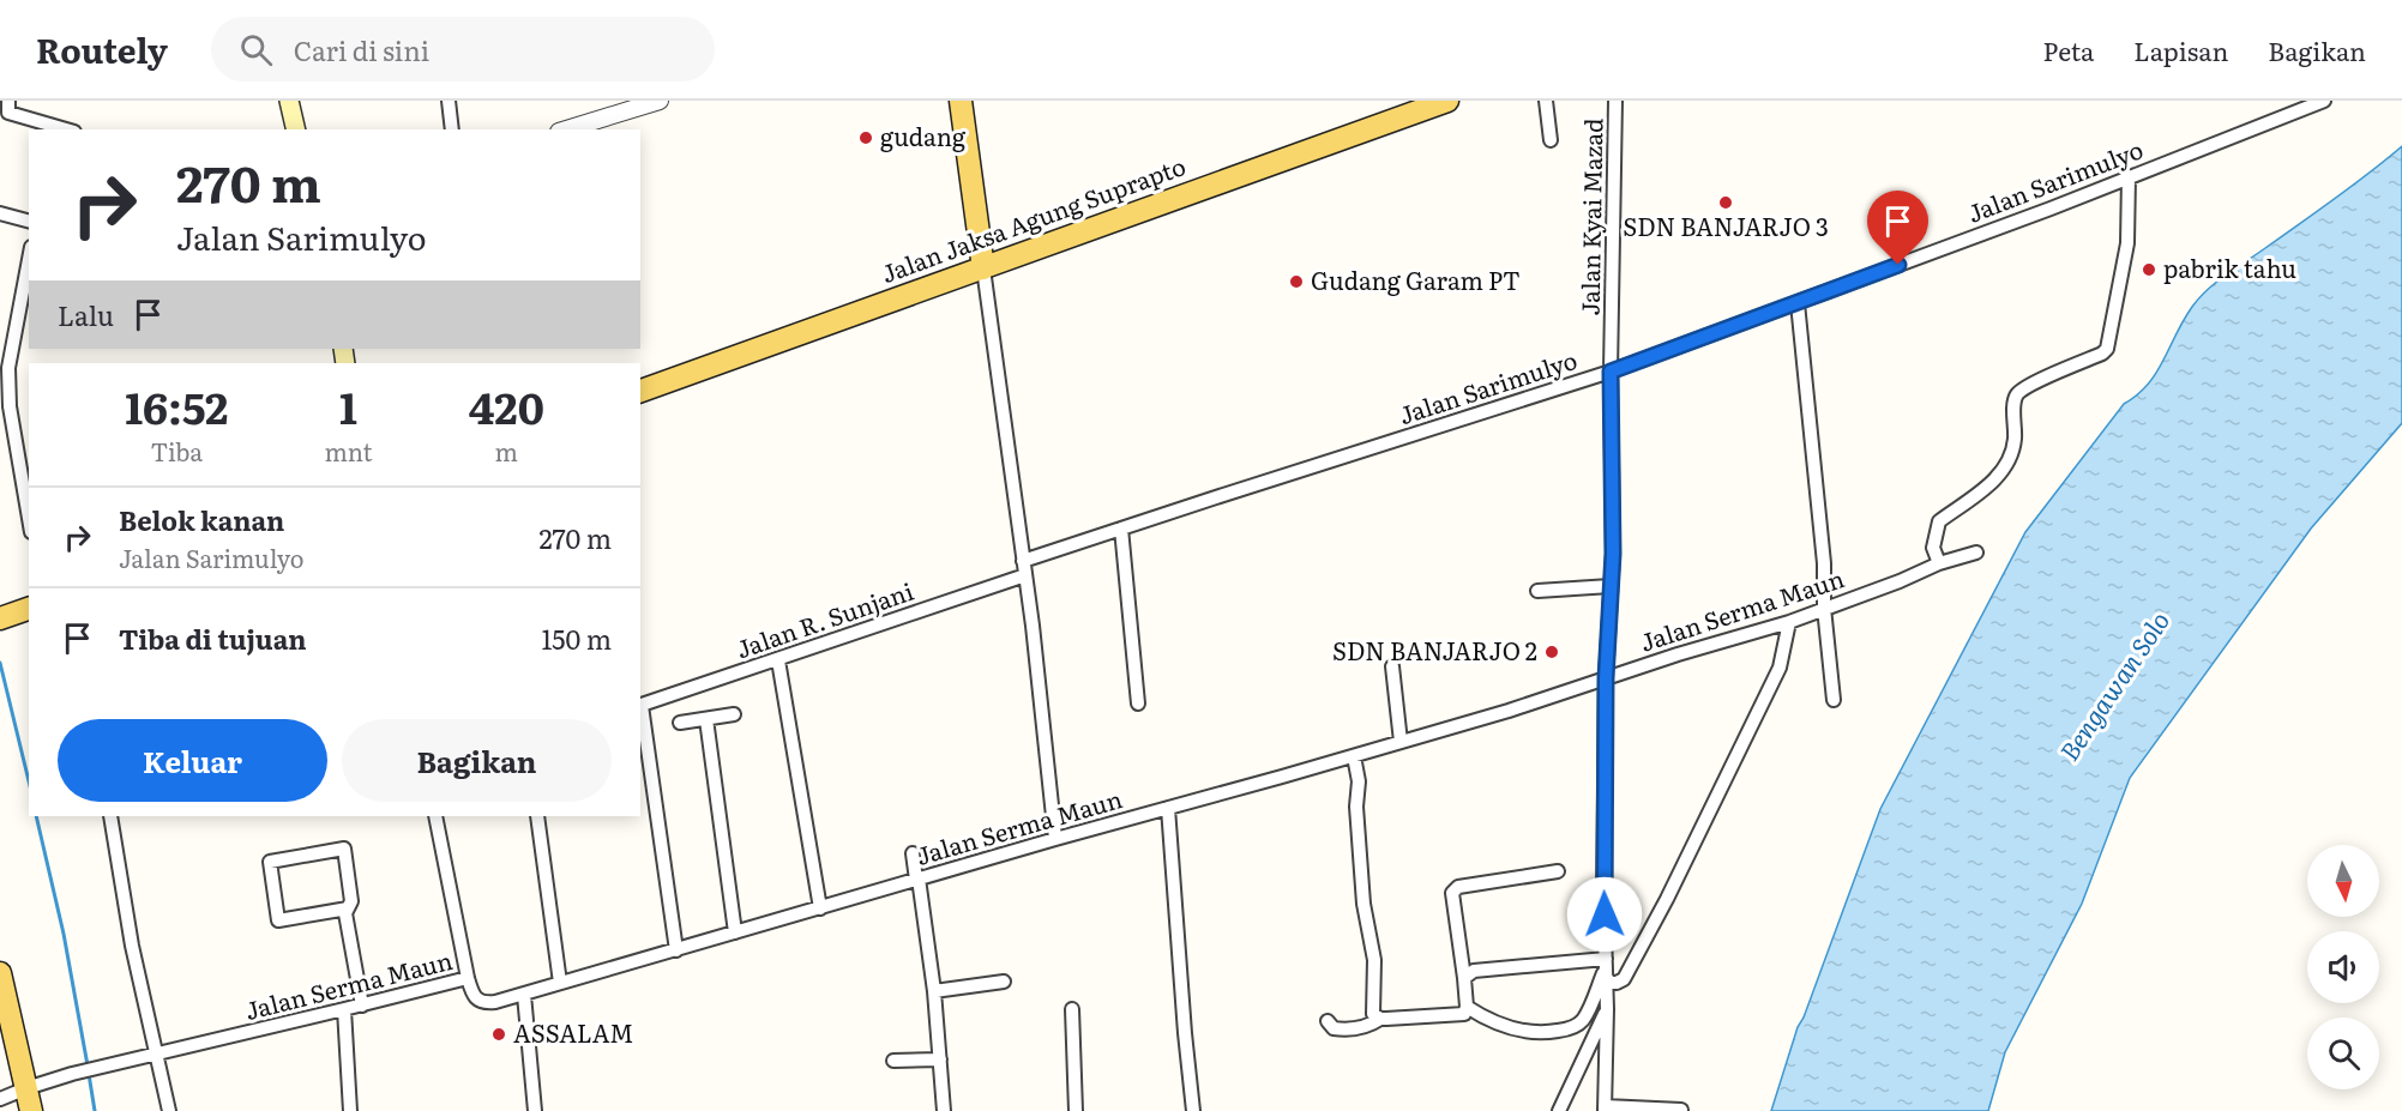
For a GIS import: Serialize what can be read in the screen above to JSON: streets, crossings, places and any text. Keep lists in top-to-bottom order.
{
  "streets": {
    "main road": ["Jalan Jaksa Agung Suprapto"],
    "street": [
      "Jalan Sarimulyo",
      "Jalan Kyai Mazad",
      "Jalan Serma Maun",
      "Jalan R. Sunjani"
    ]
  },
  "crossings": [
    ["Jalan Sarimulyo", "Jalan Kyai Mazad"],
    ["Jalan Sarimulyo", "Jalan R. Sunjani"],
    ["Jalan Kyai Mazad", "Jalan Serma Maun"]
  ],
  "water": ["Bengawan Solo"],
  "places": [
    "gudang",
    "SDN BANJARJO 3",
    "pabrik tahu",
    "Gudang Garam PT",
    "SDN BANJARJO 2",
    "ASSALAM"
  ],
  "north": "bottom",
  "page": {
    "header": "Routely",
    "search": "Cari di sini",
    "nav": ["Peta", "Lapisan", "Bagikan"],
    "turn": ["270 m", "Jalan Sarimulyo"],
    "then": "Lalu",
    "eta": [
      "16:52",
      "Tiba",
      "1",
      "mnt",
      "420",
      "m"
    ],
    "list": [
      {
        "name": "Belok kanan",
        "note": "Jalan Sarimulyo",
        "value": "270 m"
      },
      {
        "name": "Tiba di tujuan",
        "value": "150 m"
      }
    ],
    "buttons": ["Keluar", "Bagikan"]
  }
}
